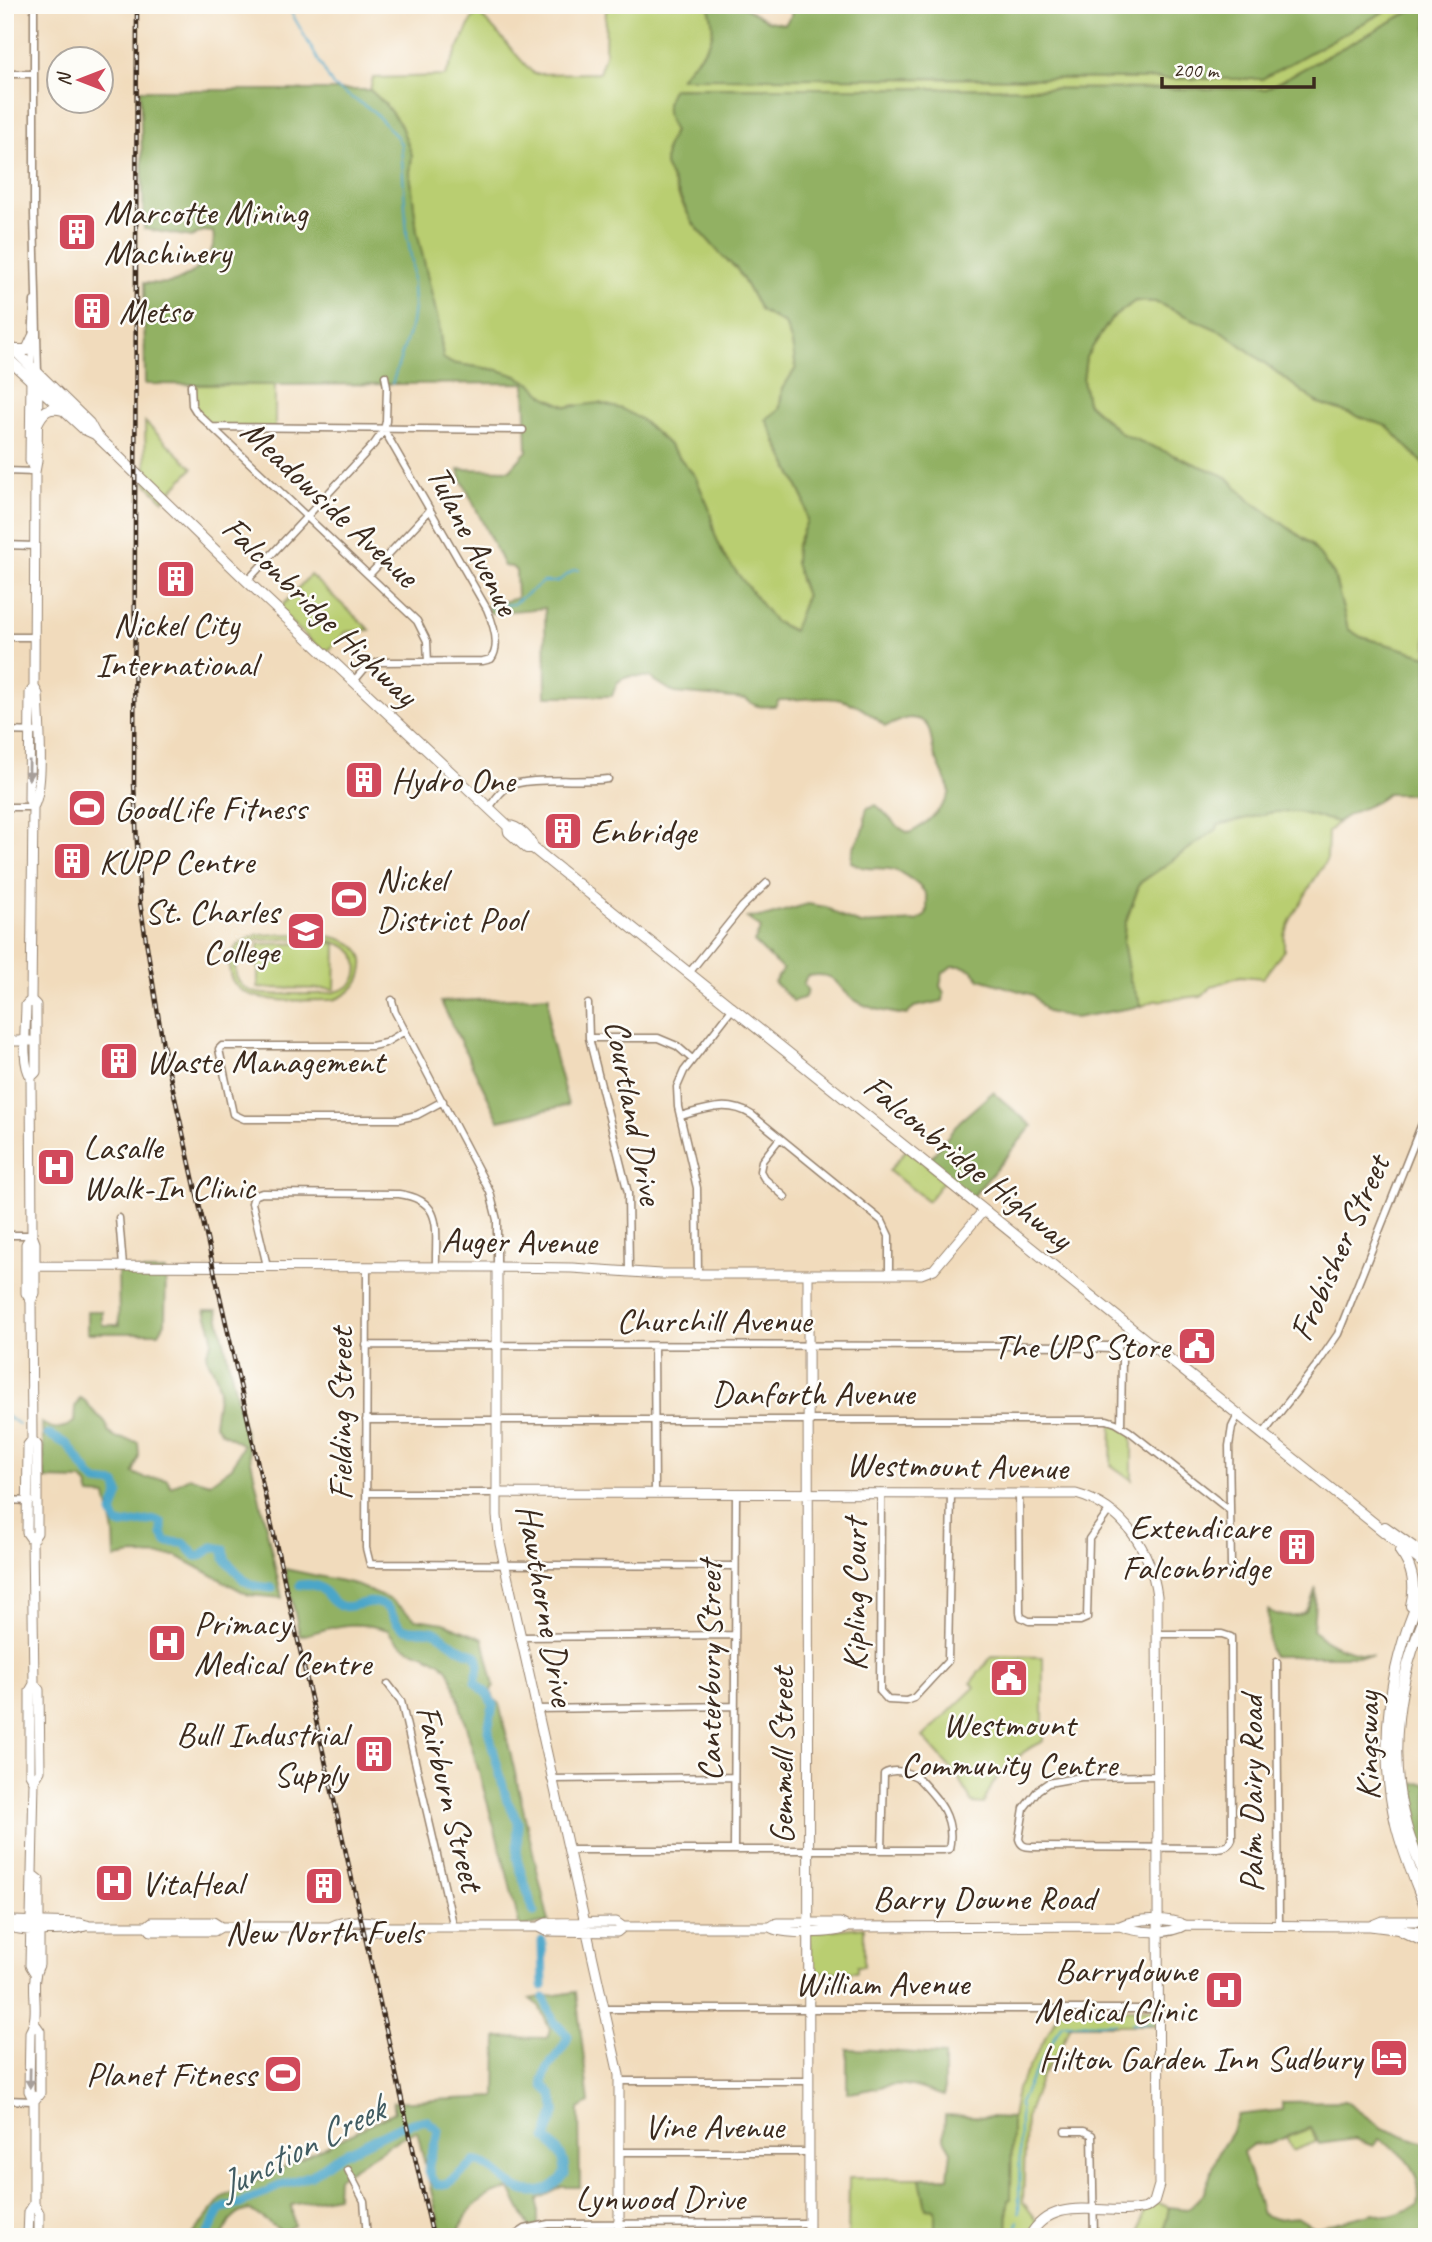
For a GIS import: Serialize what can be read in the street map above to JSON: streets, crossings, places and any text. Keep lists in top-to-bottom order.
{
  "streets": {
    "main road": ["Falconbridge Highway", "Kingsway"],
    "street": [
      "Meadowside Avenue",
      "Tulane Avenue",
      "Courtland Drive",
      "Auger Avenue",
      "Frobisher Street",
      "Churchill Avenue",
      "Danforth Avenue",
      "Fielding Street",
      "Westmount Avenue",
      "Kipling Court",
      "Hawthorne Drive",
      "Canterbury Street",
      "Gemmell Street",
      "Palm Dairy Road",
      "Fairburn Street",
      "Barry Downe Road",
      "William Avenue",
      "Vine Avenue",
      "Lynwood Drive"
    ]
  },
  "crossings": [
    ["Meadowside Avenue", "Tulane Avenue"],
    ["Tulane Avenue", "Falconbridge Highway"],
    ["Falconbridge Highway", "Auger Avenue"],
    ["Falconbridge Highway", "Frobisher Street"],
    ["Courtland Drive", "Auger Avenue"],
    ["Auger Avenue", "Fielding Street"],
    ["Auger Avenue", "Hawthorne Drive"],
    ["Auger Avenue", "Gemmell Street"],
    ["Churchill Avenue", "Fielding Street"],
    ["Churchill Avenue", "Hawthorne Drive"],
    ["Churchill Avenue", "Gemmell Street"],
    ["Danforth Avenue", "Fielding Street"],
    ["Danforth Avenue", "Hawthorne Drive"],
    ["Danforth Avenue", "Gemmell Street"],
    ["Fielding Street", "Westmount Avenue"],
    ["Fielding Street", "Hawthorne Drive"],
    ["Westmount Avenue", "Kipling Court"],
    ["Westmount Avenue", "Hawthorne Drive"],
    ["Westmount Avenue", "Canterbury Street"],
    ["Westmount Avenue", "Gemmell Street"],
    ["Westmount Avenue", "Barry Downe Road"],
    ["Westmount Avenue", "William Avenue"],
    ["Hawthorne Drive", "Barry Downe Road"],
    ["Hawthorne Drive", "William Avenue"],
    ["Hawthorne Drive", "Vine Avenue"],
    ["Hawthorne Drive", "Lynwood Drive"],
    ["Gemmell Street", "Barry Downe Road"],
    ["Gemmell Street", "William Avenue"],
    ["Gemmell Street", "Vine Avenue"],
    ["Gemmell Street", "Lynwood Drive"],
    ["Palm Dairy Road", "Barry Downe Road"],
    ["Fairburn Street", "Barry Downe Road"]
  ],
  "water": ["Junction Creek"],
  "places": {
    "building": [
      "Marcotte Mining Machinery",
      "Metso",
      "Nickel City International",
      "Hydro One",
      "Enbridge",
      "KUPP Centre",
      "Waste Management",
      "Extendicare Falconbridge",
      "Bull Industrial Supply",
      "New North Fuels"
    ],
    "sports": ["GoodLife Fitness", "Nickel District Pool", "Planet Fitness"],
    "school or university": ["St. Charles College"],
    "hospital": [
      "Lasalle Walk-In Clinic",
      "Primacy Medical Centre",
      "VitaHeal",
      "Barrydowne Medical Clinic"
    ],
    "public building": ["The UPS Store", "Westmount Community Centre"],
    "hotel": ["Hilton Garden Inn Sudbury"]
  },
  "scale_bar": "200 m",
  "north": "left"
}
